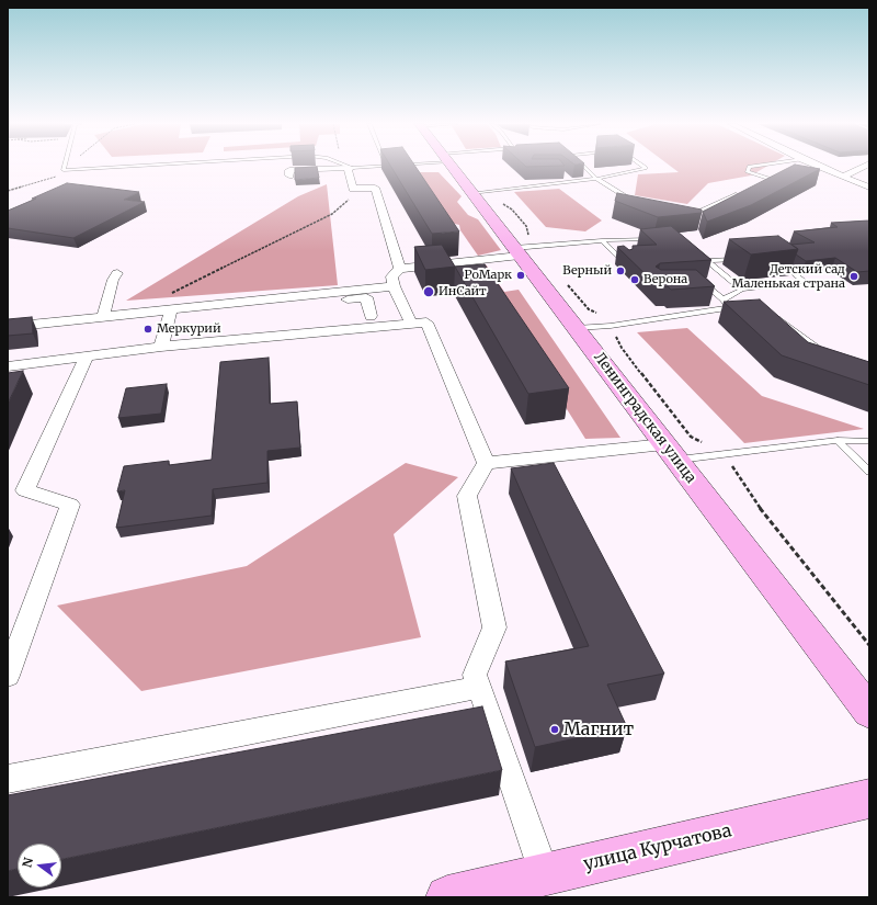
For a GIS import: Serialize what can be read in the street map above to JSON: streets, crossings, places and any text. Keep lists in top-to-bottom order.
{
  "streets": {
    "main road": ["Ленинградская улица", "улица Курчатова"]
  },
  "places": [
    "Верный",
    "РоМарк",
    "Детский сад Маленькая страна",
    "Верона",
    "ИнСайт",
    "Меркурий",
    "Магнит"
  ],
  "north": "left"
}
